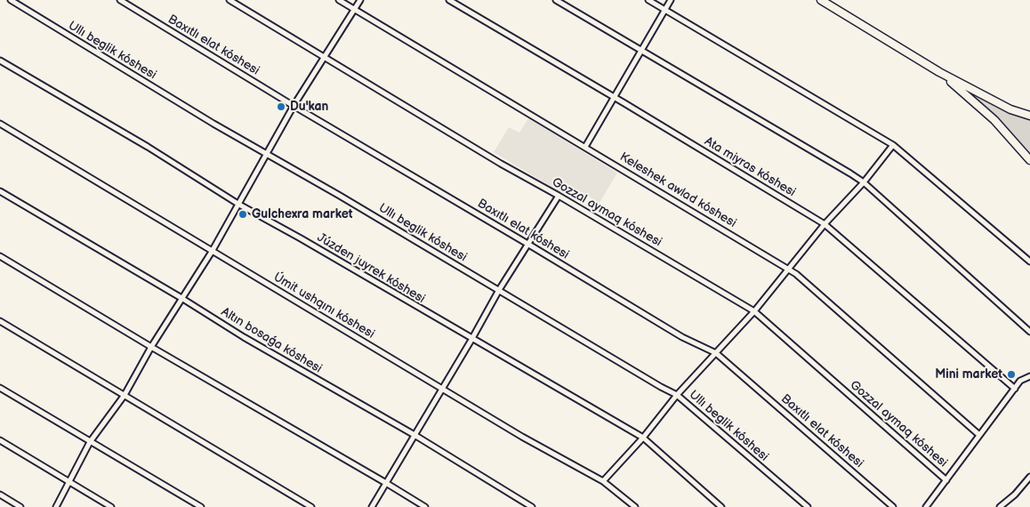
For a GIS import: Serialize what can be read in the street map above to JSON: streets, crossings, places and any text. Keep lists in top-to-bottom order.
{
  "streets": {
    "street": [
      "Baxıtlı elat kóshesi",
      "Ullı beglik kóshesi",
      "Ata miyras kóshesi",
      "Keleshek awlad kóshesi",
      "Gozzal aymaq kóshesi",
      "Júzden juyrek kóshesi",
      "Úmit ushqını kóshesi",
      "Altın bosaǵa kóshesi"
    ]
  },
  "places": ["Du'kan", "Gulchexra market", "Mini market"]
}
